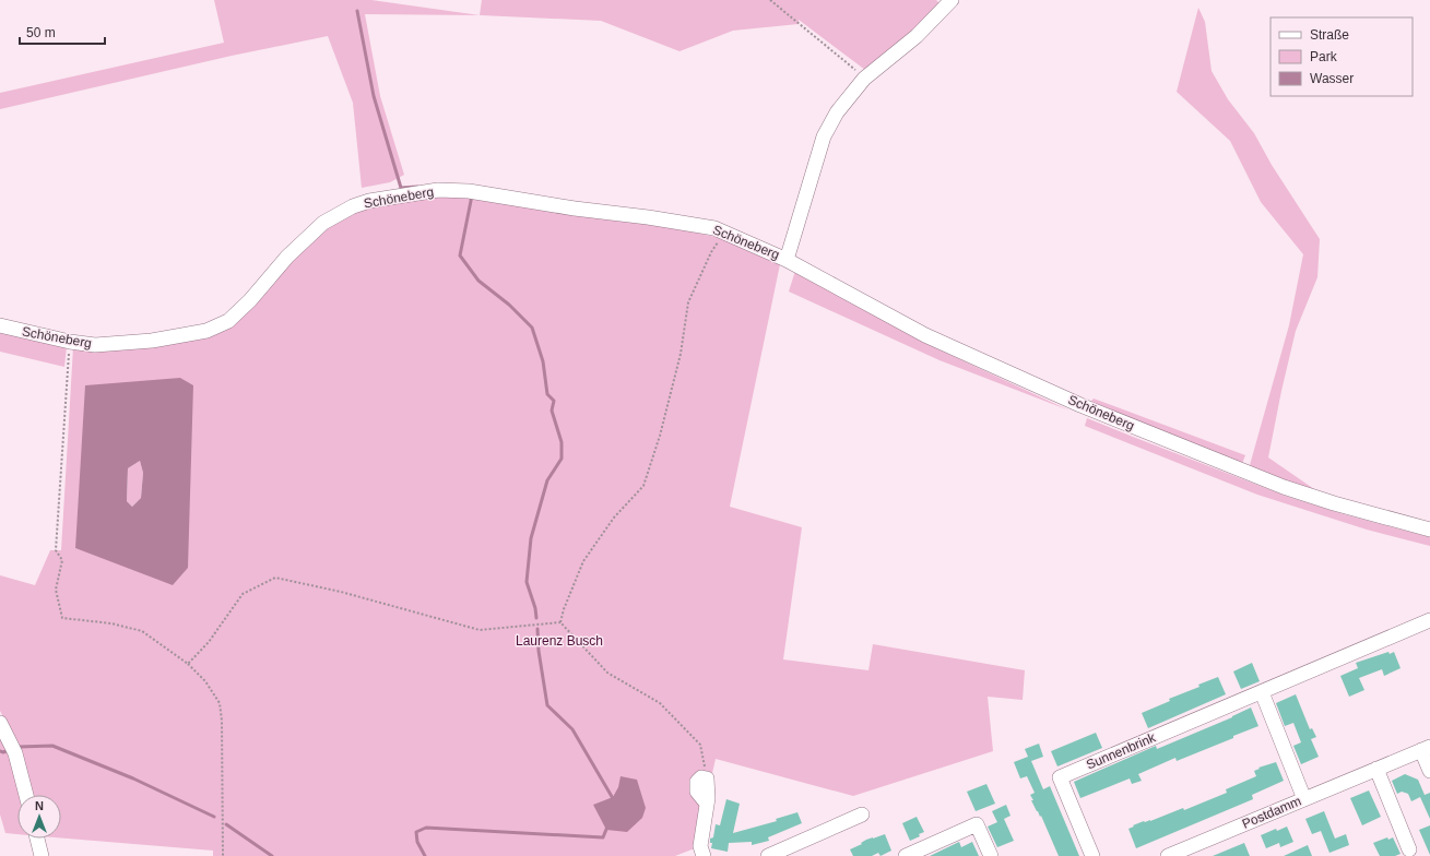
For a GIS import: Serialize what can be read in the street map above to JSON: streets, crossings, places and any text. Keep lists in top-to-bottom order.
{
  "streets": {
    "street": ["Schöneberg", "Sunnenbrink", "Postdamm"]
  },
  "parks": ["Laurenz Busch"],
  "legend": ["Straße", "Park", "Wasser"],
  "scale_bar": "50 m",
  "north": "top"
}
